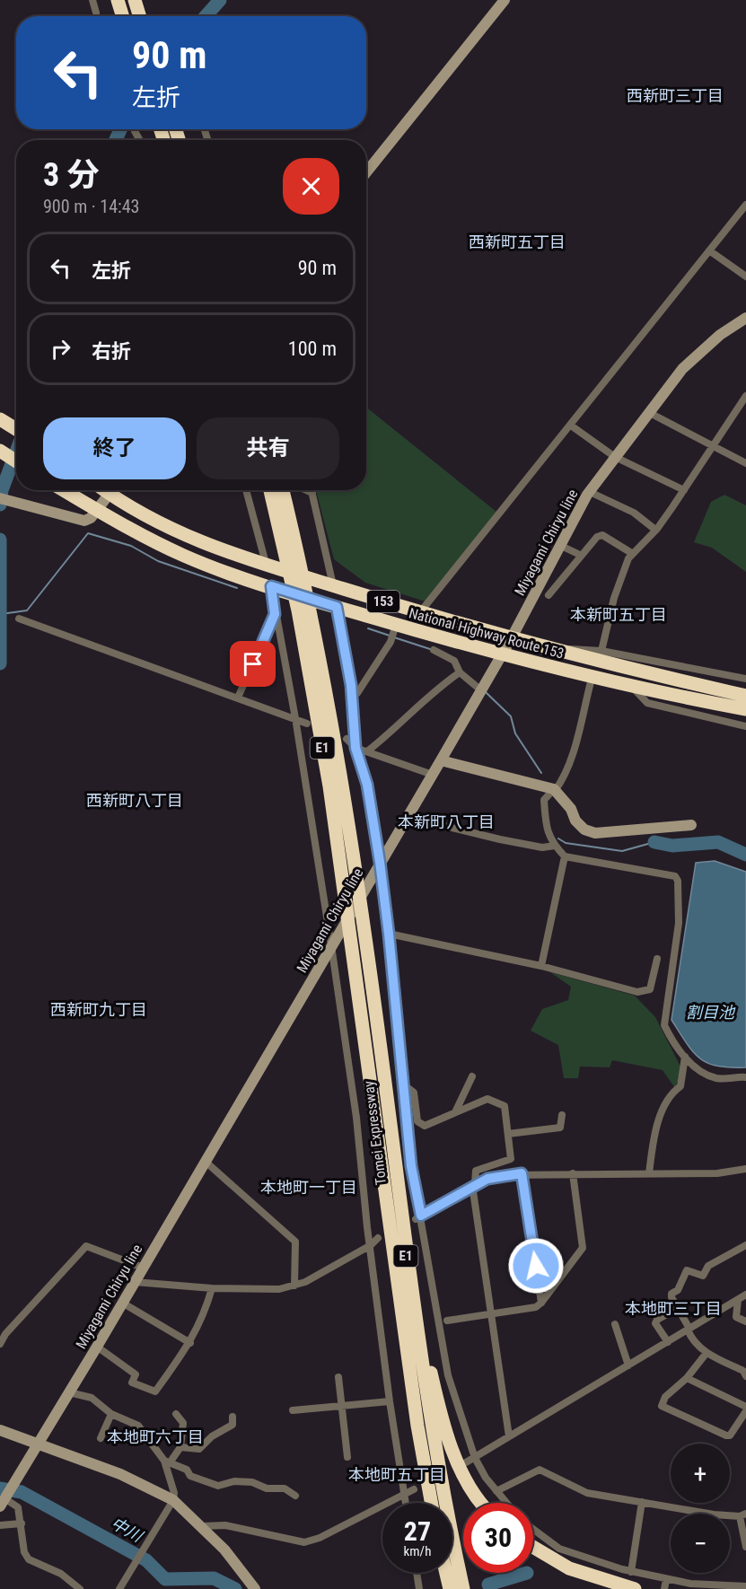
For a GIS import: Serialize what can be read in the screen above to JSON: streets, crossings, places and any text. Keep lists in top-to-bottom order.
{
  "streets": {
    "highway": [
      "153",
      "National Highway Route 153",
      "E1",
      "Tomei Expressway"
    ],
    "main road": ["Miyagami Chiryu line"]
  },
  "crossings": [
    ["Miyagami Chiryu line", "National Highway Route 153"],
    ["153", "National Highway Route 153"]
  ],
  "districts": [
    "西新町三丁目",
    "西新町五丁目",
    "本新町五丁目",
    "西新町八丁目",
    "本新町八丁目",
    "西新町九丁目",
    "本地町一丁目",
    "本地町三丁目",
    "本地町六丁目",
    "本地町五丁目"
  ],
  "water": ["割目池", "中川"],
  "page": {
    "turn": ["90 m", "左折"],
    "heading": ["3 分", "900 m · 14:43"],
    "list": [
      {
        "name": "左折",
        "value": "90 m"
      },
      {
        "name": "右折",
        "value": "100 m"
      }
    ],
    "buttons": ["終了", "共有"],
    "map_buttons": ["+", "−"],
    "speed": "27 km/h",
    "limit": "30"
  }
}
